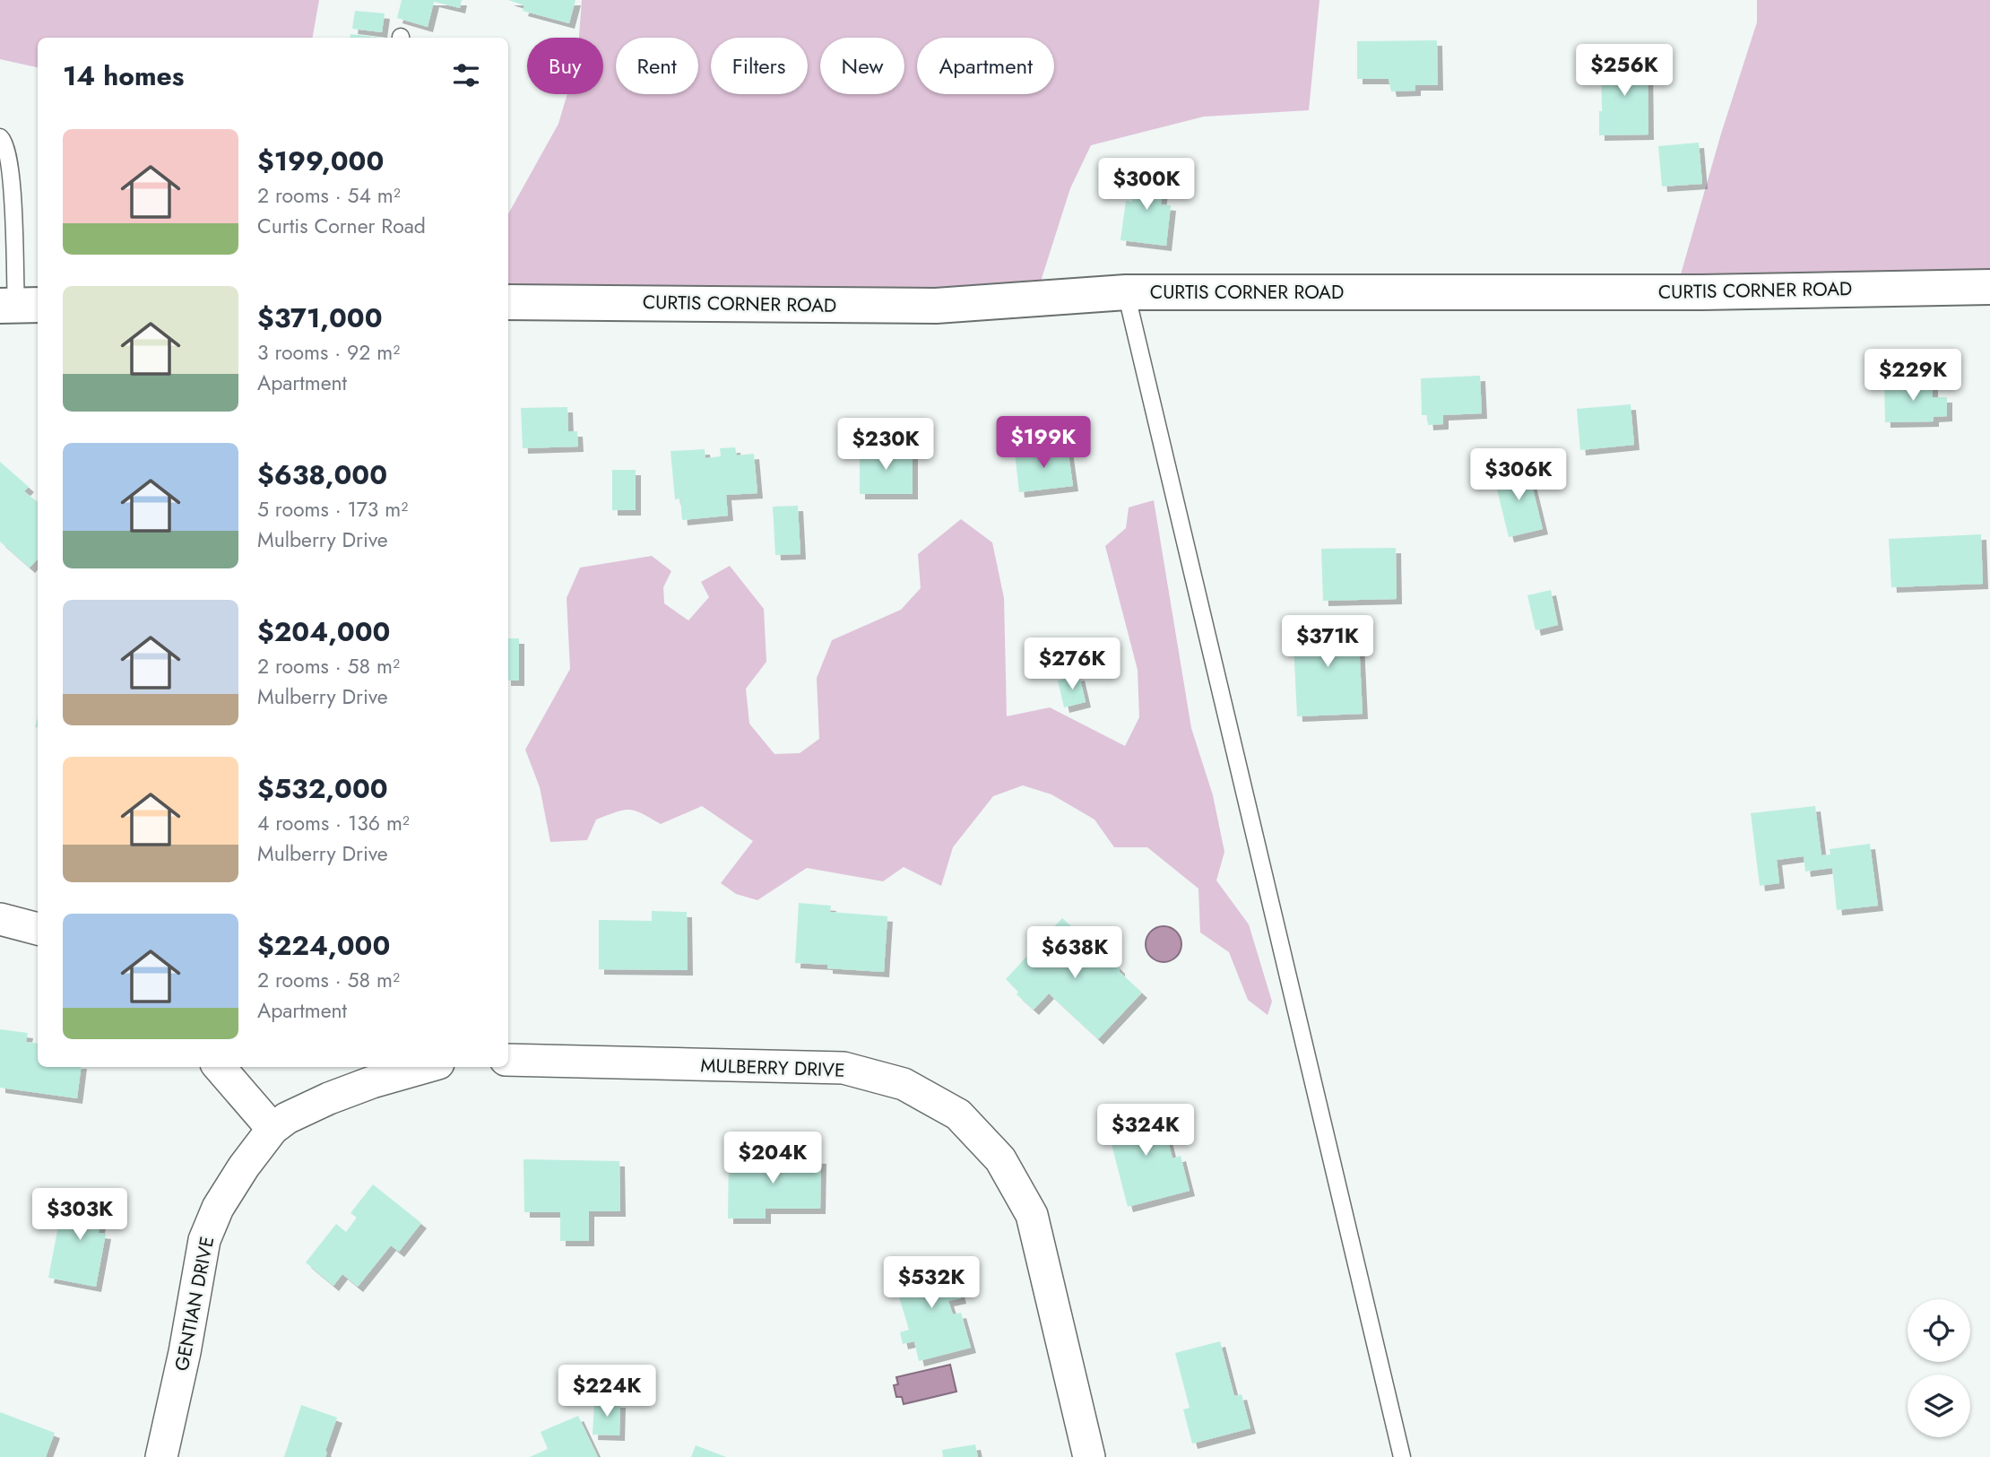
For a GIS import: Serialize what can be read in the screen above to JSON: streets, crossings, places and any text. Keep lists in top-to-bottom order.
{
  "streets": {
    "street": ["CURTIS CORNER ROAD", "MULBERRY DRIVE", "GENTIAN DRIVE"]
  },
  "page": {
    "chip": [
      "Buy",
      "Rent",
      "Filters",
      "New",
      "Apartment"
    ],
    "heading": "14 homes",
    "price": [
      "$256K",
      "$300K",
      "$229K",
      "$199K",
      "$230K",
      "$306K",
      "$371K",
      "$276K",
      "$638K",
      "$324K",
      "$204K",
      "$303K",
      "$532K",
      "$224K"
    ],
    "list": [
      {
        "name": "$199,000",
        "note": "2 rooms · 54 m² · Curtis Corner Road"
      },
      {
        "name": "$371,000",
        "note": "3 rooms · 92 m² · Apartment"
      },
      {
        "name": "$638,000",
        "note": "5 rooms · 173 m² · Mulberry Drive"
      },
      {
        "name": "$204,000",
        "note": "2 rooms · 58 m² · Mulberry Drive"
      },
      {
        "name": "$532,000",
        "note": "4 rooms · 136 m² · Mulberry Drive"
      },
      {
        "name": "$224,000",
        "note": "2 rooms · 58 m² · Apartment"
      }
    ]
  }
}
